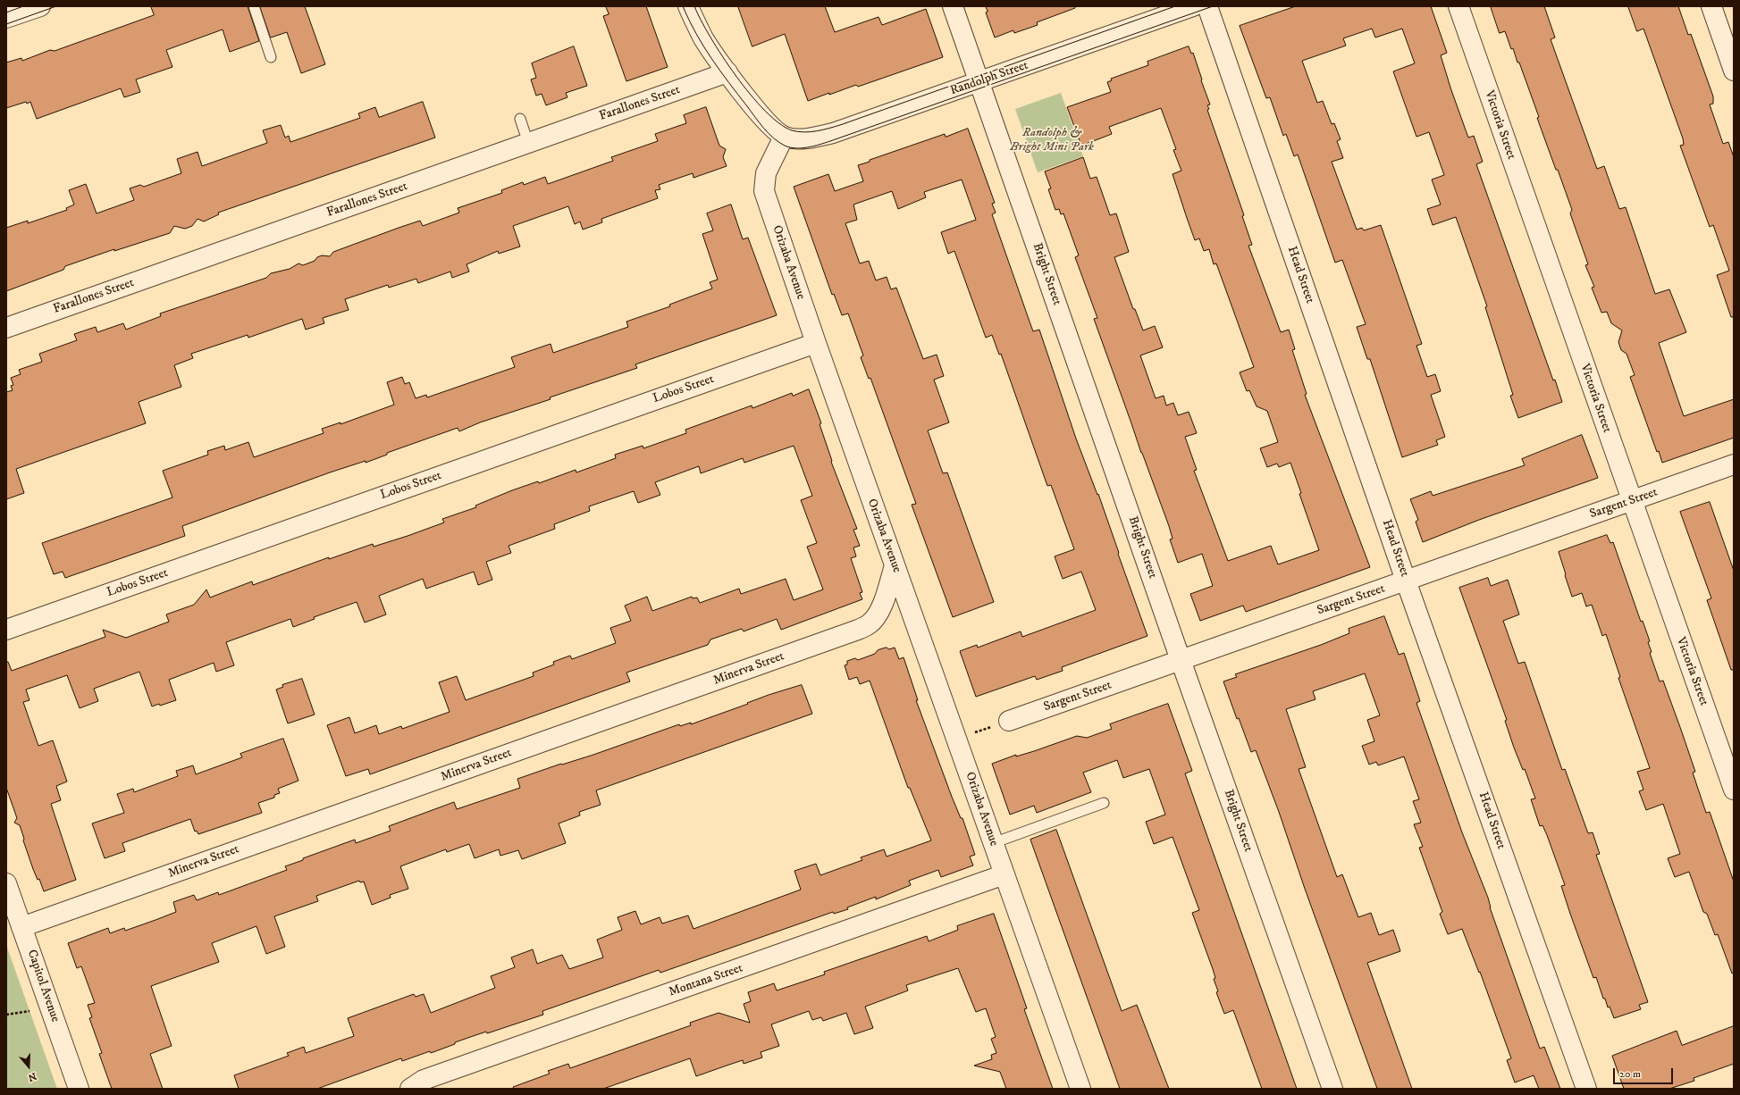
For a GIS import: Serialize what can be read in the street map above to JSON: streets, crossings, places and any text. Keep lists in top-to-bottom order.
{
  "streets": {
    "street": [
      "Randolph Street",
      "Farallones Street",
      "Victoria Street",
      "Orizaba Avenue",
      "Bright Street",
      "Head Street",
      "Lobos Street",
      "Sargent Street",
      "Minerva Street",
      "Montana Street",
      "Capitol Avenue"
    ]
  },
  "crossings": [
    ["Randolph Street", "Orizaba Avenue"],
    ["Randolph Street", "Bright Street"],
    ["Victoria Street", "Sargent Street"],
    ["Orizaba Avenue", "Lobos Street"],
    ["Orizaba Avenue", "Minerva Street"],
    ["Orizaba Avenue", "Montana Street"],
    ["Bright Street", "Sargent Street"],
    ["Head Street", "Sargent Street"],
    ["Minerva Street", "Capitol Avenue"]
  ],
  "parks": ["Randolph & Bright Mini Park"],
  "scale_bar": "20 m",
  "north": "bottom"
}
